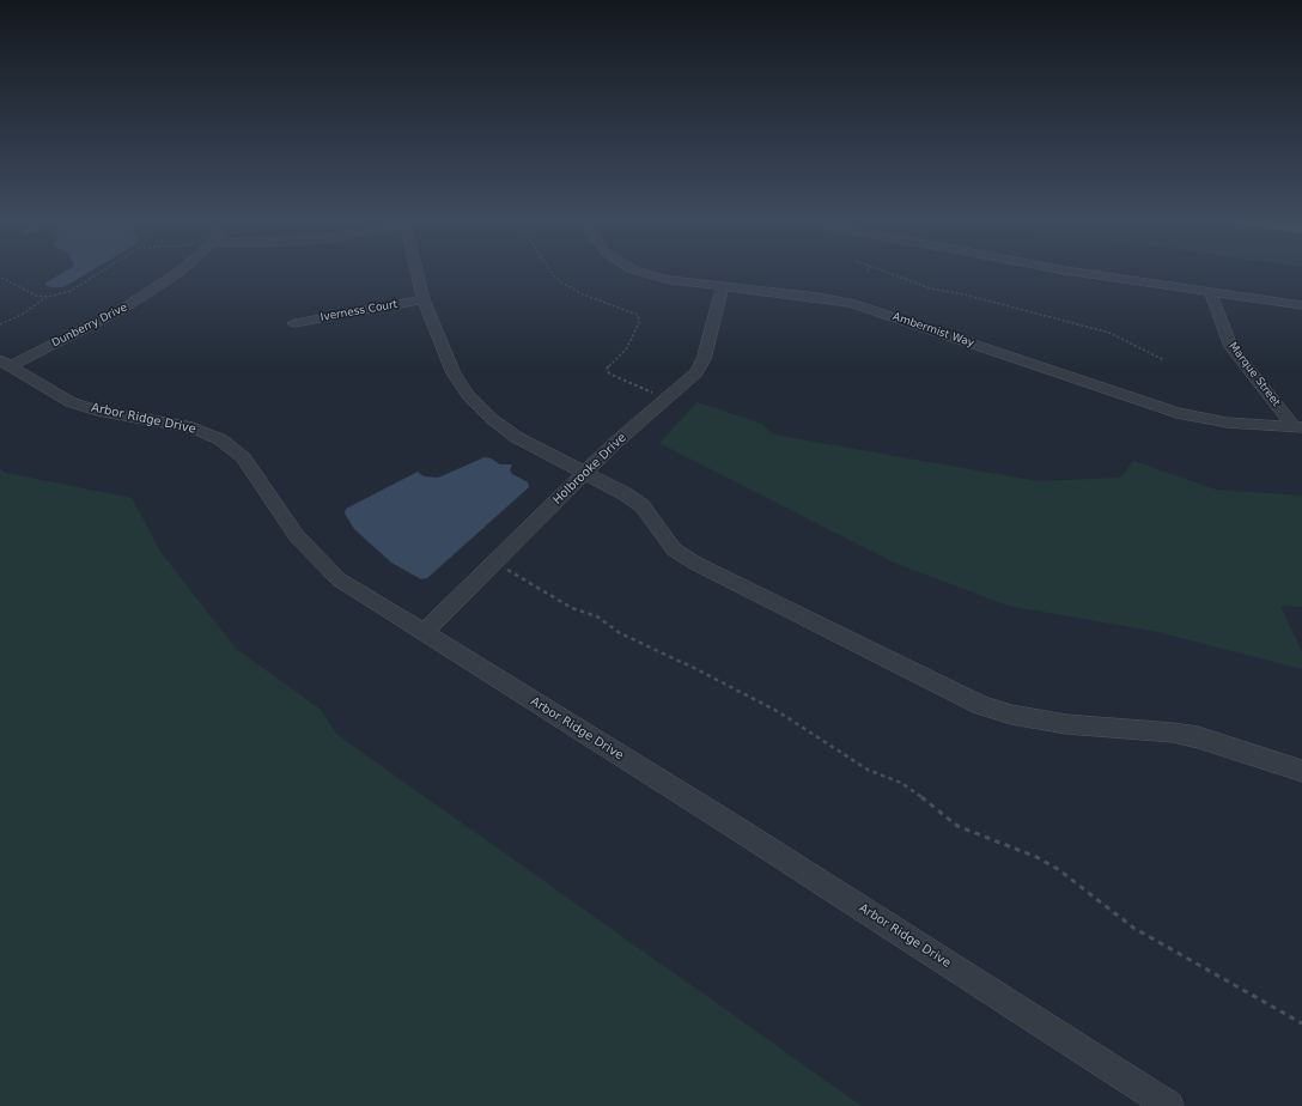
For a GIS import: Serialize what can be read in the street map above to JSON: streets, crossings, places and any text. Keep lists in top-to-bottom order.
{
  "streets": {
    "street": [
      "Iverness Court",
      "Dunberry Drive",
      "Ambermist Way",
      "Marque Street",
      "Arbor Ridge Drive",
      "Holbrooke Drive"
    ]
  },
  "crossings": [
    ["Dunberry Drive", "Arbor Ridge Drive"],
    ["Ambermist Way", "Marque Street"],
    ["Ambermist Way", "Holbrooke Drive"],
    ["Arbor Ridge Drive", "Holbrooke Drive"]
  ]
}
